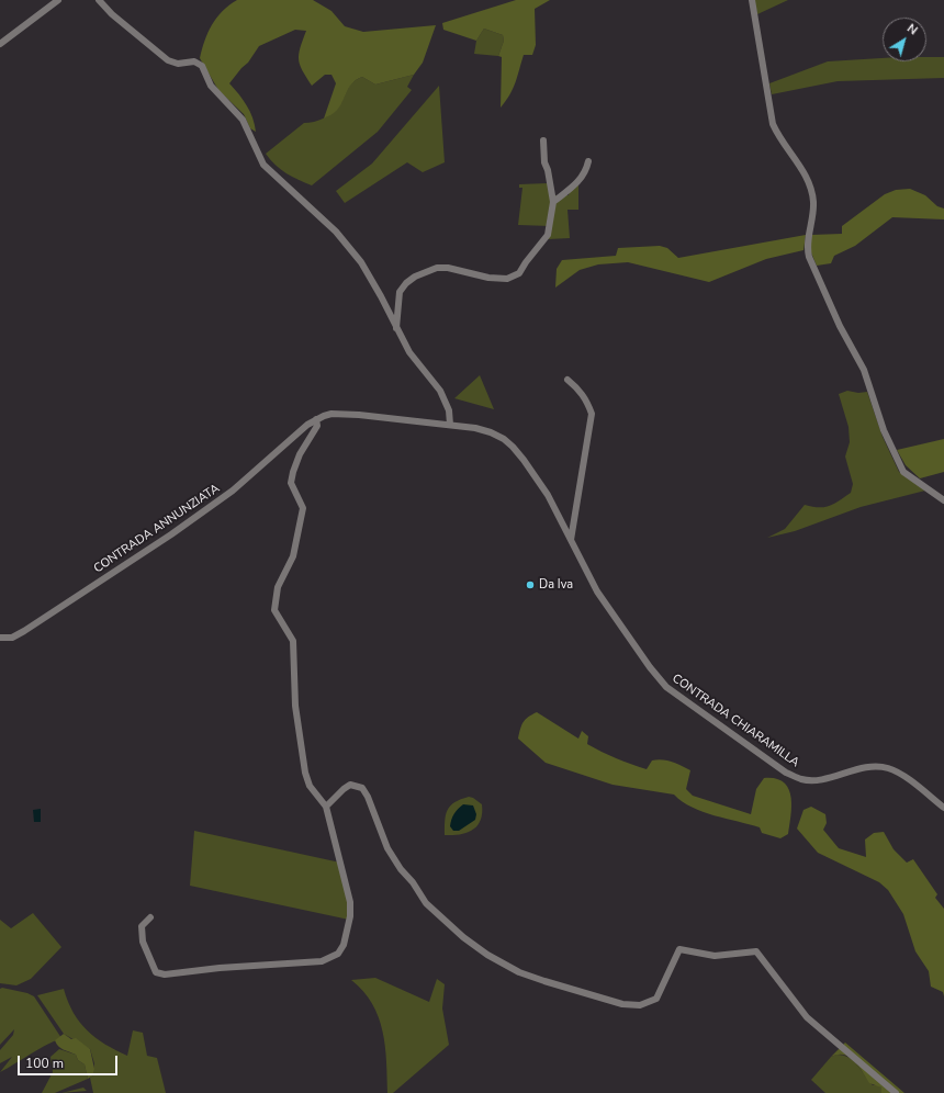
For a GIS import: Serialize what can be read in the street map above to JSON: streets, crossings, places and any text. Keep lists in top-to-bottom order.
{
  "streets": {
    "street": ["CONTRADA ANNUNZIATA", "CONTRADA CHIARAMILLA"]
  },
  "crossings": [
    ["CONTRADA ANNUNZIATA", "CONTRADA CHIARAMILLA"]
  ],
  "places": ["Da Iva"],
  "scale_bar": "100 m",
  "north": "top right"
}
